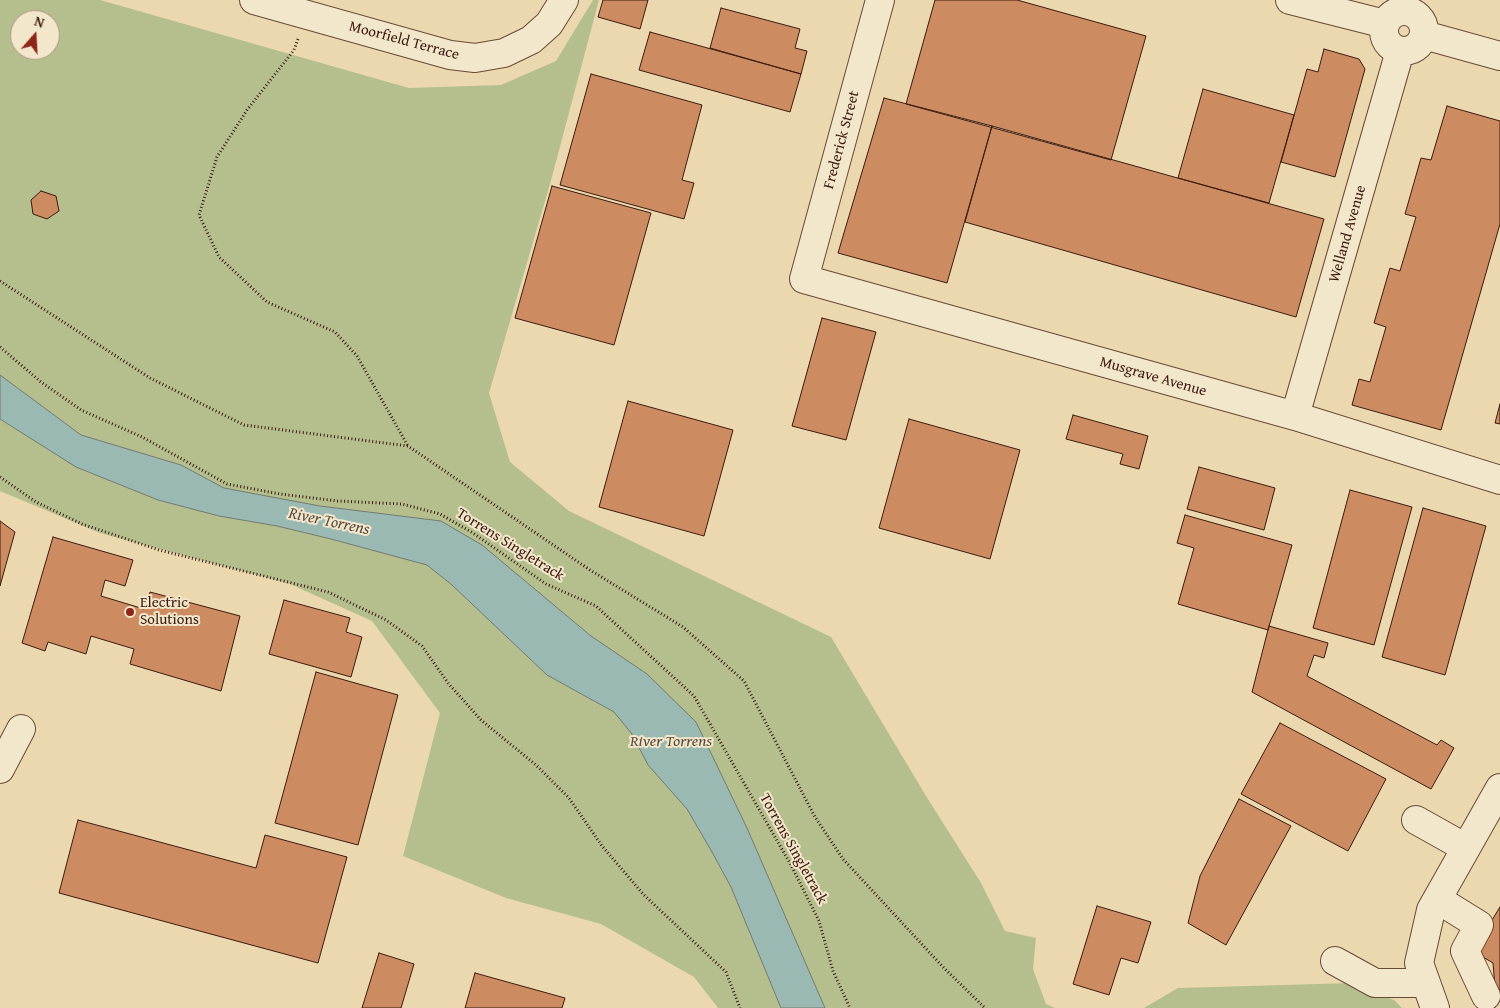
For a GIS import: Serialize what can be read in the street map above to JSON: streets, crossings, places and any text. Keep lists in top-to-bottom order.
{
  "streets": {
    "street": [
      "Moorfield Terrace",
      "Frederick Street",
      "Welland Avenue",
      "Musgrave Avenue"
    ],
    "path": ["Torrens Singletrack"]
  },
  "crossings": [
    ["Frederick Street", "Musgrave Avenue"],
    ["Welland Avenue", "Musgrave Avenue"]
  ],
  "water": ["River Torrens"],
  "places": ["Electric Solutions"],
  "north": "top"
}
